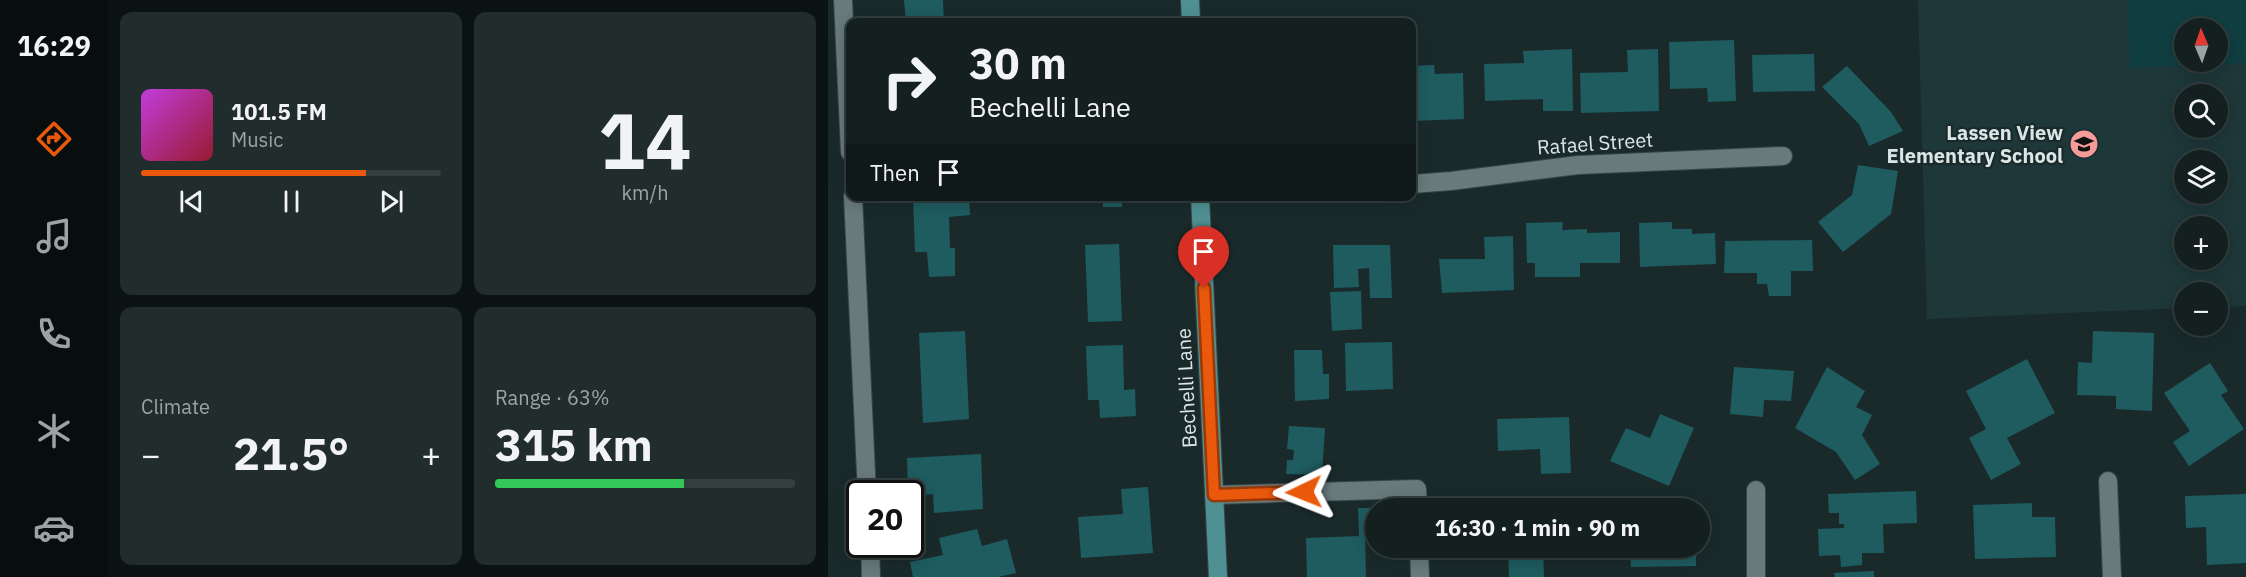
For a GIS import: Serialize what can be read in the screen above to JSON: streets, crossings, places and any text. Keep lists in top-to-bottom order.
{
  "streets": {
    "main road": ["Bechelli Lane"],
    "street": ["Rafael Street"]
  },
  "places": {
    "school or university": ["Lassen View Elementary School"]
  },
  "north": "top",
  "page": {
    "tabs": "16:29",
    "tile": [
      ["14", "km/h"],
      "Climate",
      ["Range · 63%", "315 km"]
    ],
    "map_buttons": ["+", "−"],
    "turn": ["30 m", "Bechelli Lane"],
    "song": ["101.5 FM", "Music"],
    "then": "Then",
    "heat": ["−", "21.5°", "+"],
    "limit": "20",
    "trip": "16:30 · 1 min · 90 m"
  }
}
